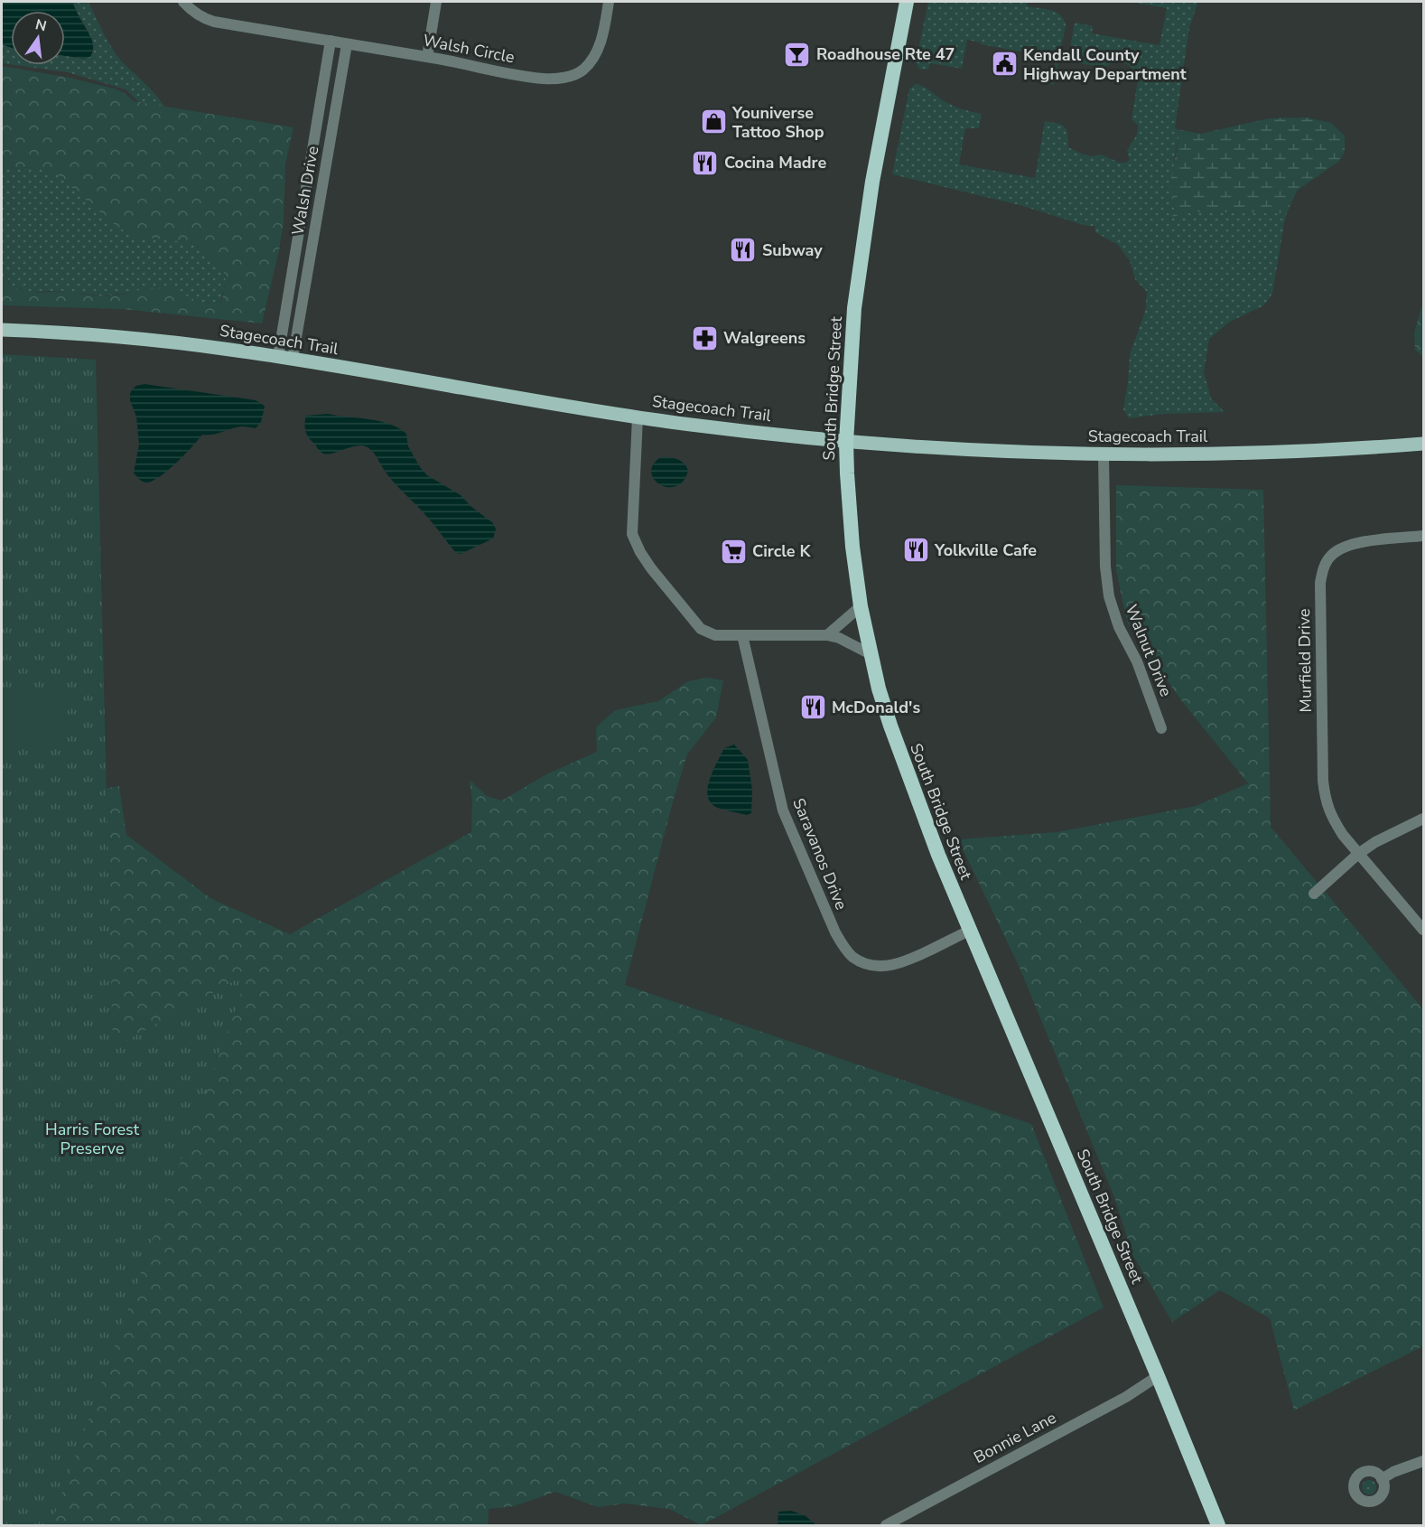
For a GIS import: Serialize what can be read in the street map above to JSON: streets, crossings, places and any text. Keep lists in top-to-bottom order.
{
  "streets": {
    "highway": ["South Bridge Street"],
    "main road": ["Stagecoach Trail"],
    "street": [
      "Walsh Circle",
      "Walsh Drive",
      "Walnut Drive",
      "Murfield Drive",
      "Saravanos Drive",
      "Bonnie Lane"
    ]
  },
  "crossings": [
    ["Walsh Circle", "Walsh Drive"],
    ["Walsh Drive", "Stagecoach Trail"],
    ["Stagecoach Trail", "South Bridge Street"],
    ["Stagecoach Trail", "Walnut Drive"],
    ["South Bridge Street", "Saravanos Drive"],
    ["South Bridge Street", "Bonnie Lane"]
  ],
  "parks": ["Harris Forest Preserve"],
  "places": {
    "bar": ["Roadhouse Rte 47"],
    "public building": ["Kendall County Highway Department"],
    "shop": ["Youniverse Tattoo Shop"],
    "restaurant": [
      "Cocina Madre",
      "Subway",
      "Yolkville Cafe",
      "McDonald's"
    ],
    "pharmacy": ["Walgreens"],
    "supermarket": ["Circle K"]
  },
  "north": "top"
}
